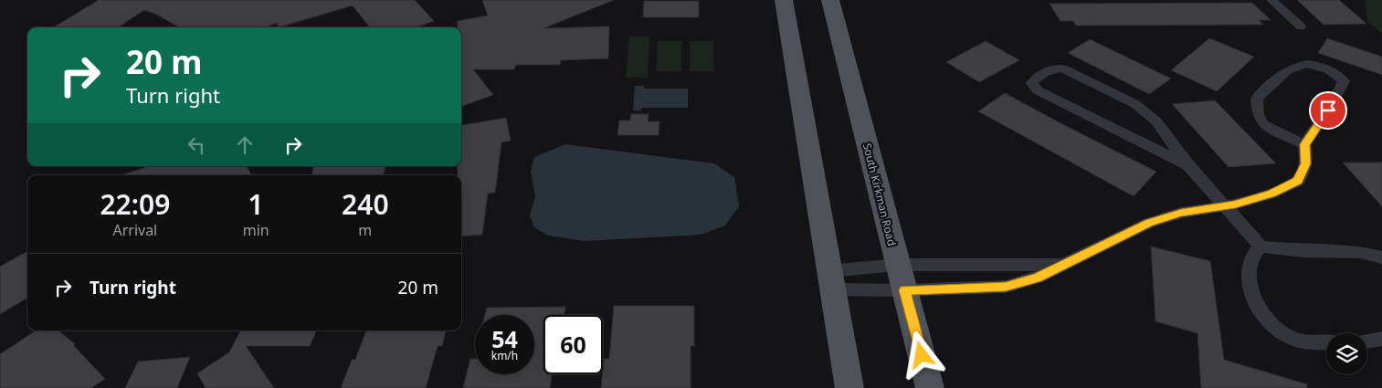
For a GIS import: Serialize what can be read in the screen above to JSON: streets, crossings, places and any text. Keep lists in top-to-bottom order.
{
  "streets": {
    "main road": ["South Kirkman Road"]
  },
  "page": {
    "turn": ["20 m", "Turn right"],
    "eta": [
      "22:09",
      "Arrival",
      "1",
      "min",
      "240",
      "m"
    ],
    "list": [
      {
        "name": "Turn right",
        "value": "20 m"
      }
    ],
    "speed": "54 km/h",
    "limit": "60"
  }
}
